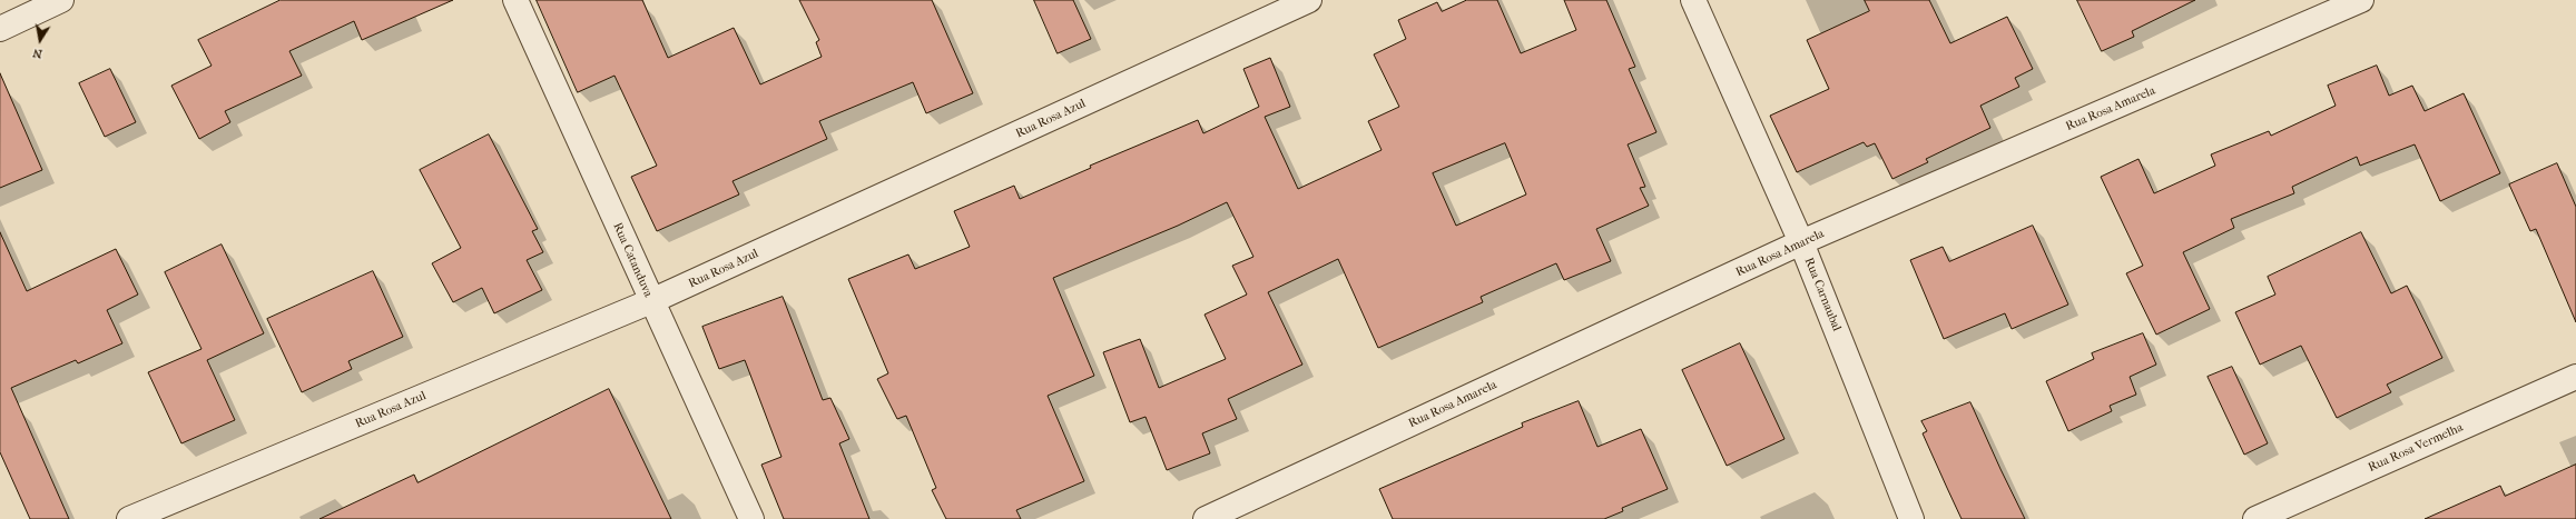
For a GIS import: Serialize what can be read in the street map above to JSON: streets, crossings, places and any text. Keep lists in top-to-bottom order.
{
  "streets": {
    "street": [
      "Rua Rosa Amarela",
      "Rua Rosa Azul",
      "Rua Catanduva",
      "Rua Carnaubal",
      "Rua Rosa Vermelha"
    ]
  },
  "crossings": [
    ["Rua Rosa Amarela", "Rua Carnaubal"],
    ["Rua Rosa Azul", "Rua Catanduva"]
  ],
  "north": "bottom"
}
